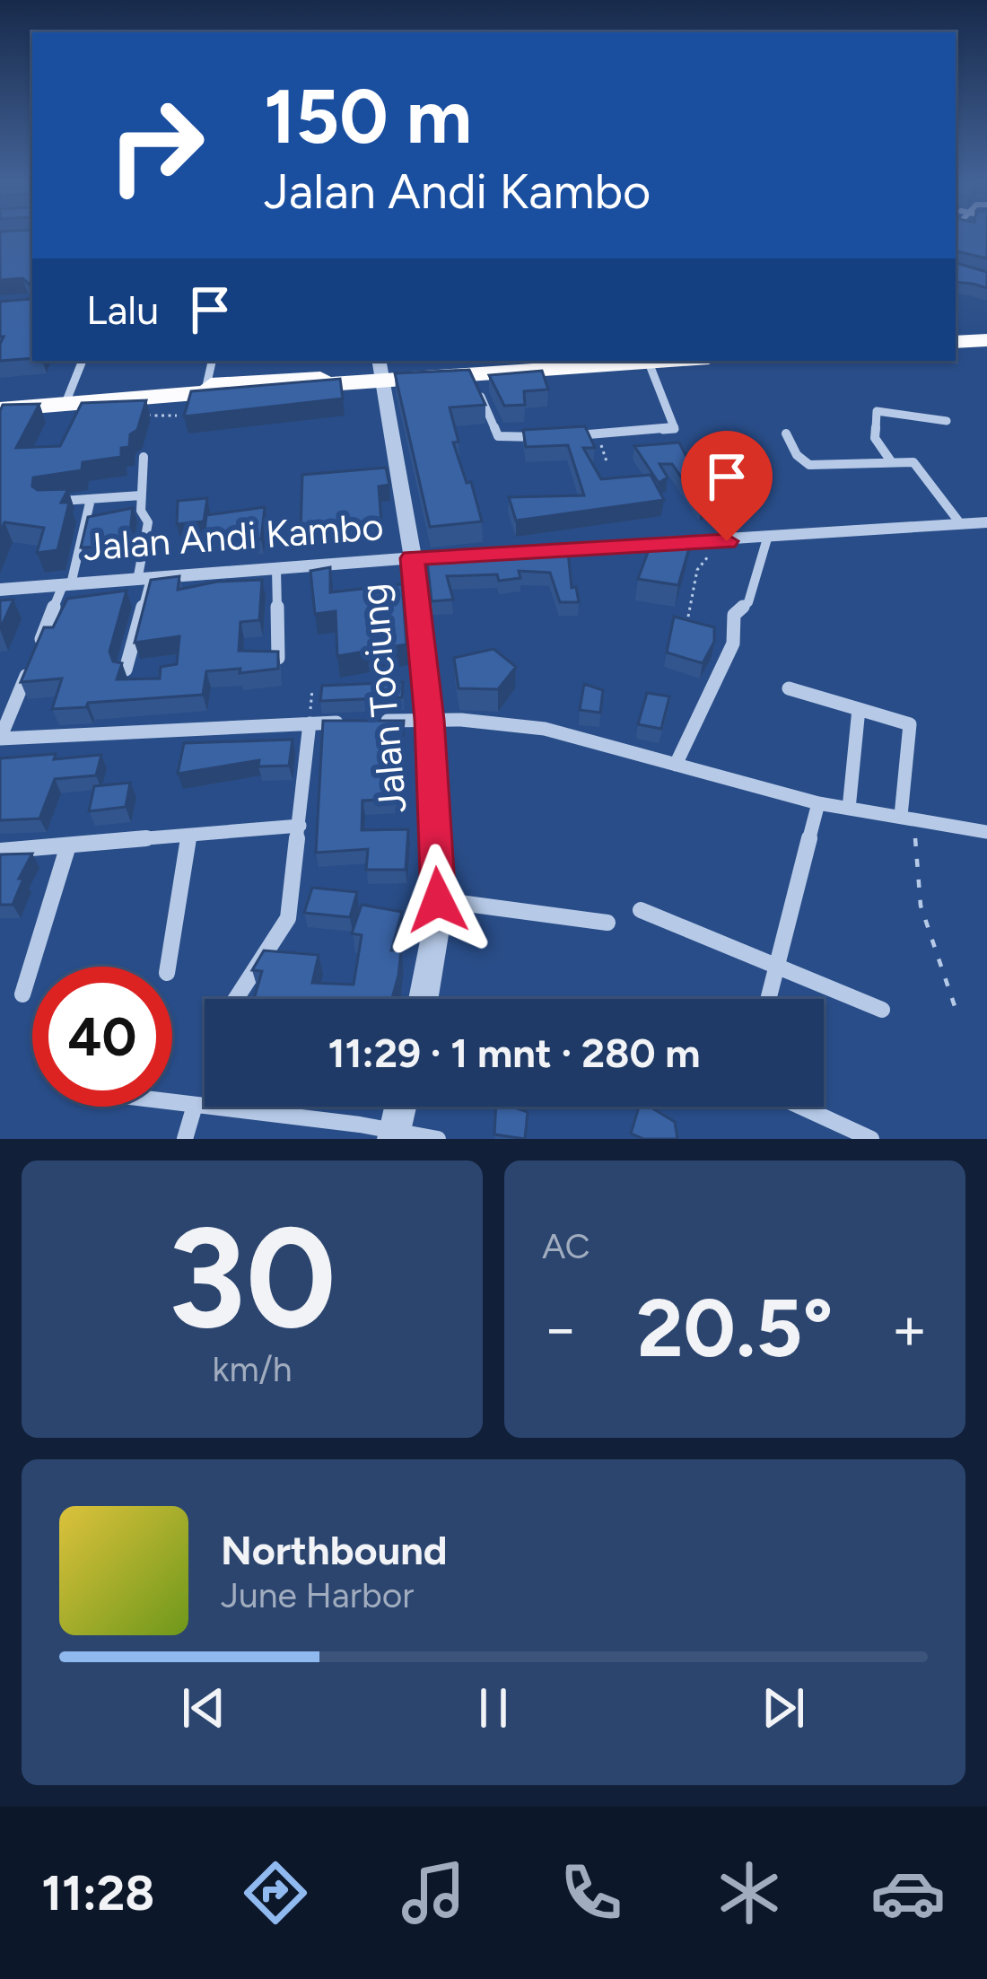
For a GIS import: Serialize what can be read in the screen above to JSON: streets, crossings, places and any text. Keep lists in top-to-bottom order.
{
  "streets": {
    "street": ["Jalan Andi Kambo", "Jalan Tociung"]
  },
  "crossings": [
    ["Jalan Andi Kambo", "Jalan Tociung"]
  ],
  "page": {
    "turn": ["150 m", "Jalan Andi Kambo"],
    "then": "Lalu",
    "limit": "40",
    "trip": "11:29 · 1 mnt · 280 m",
    "tile": [
      ["30", "km/h"],
      "AC"
    ],
    "heat": ["−", "20.5°", "+"],
    "song": ["Northbound", "June Harbor"],
    "tabs": "11:28"
  }
}
